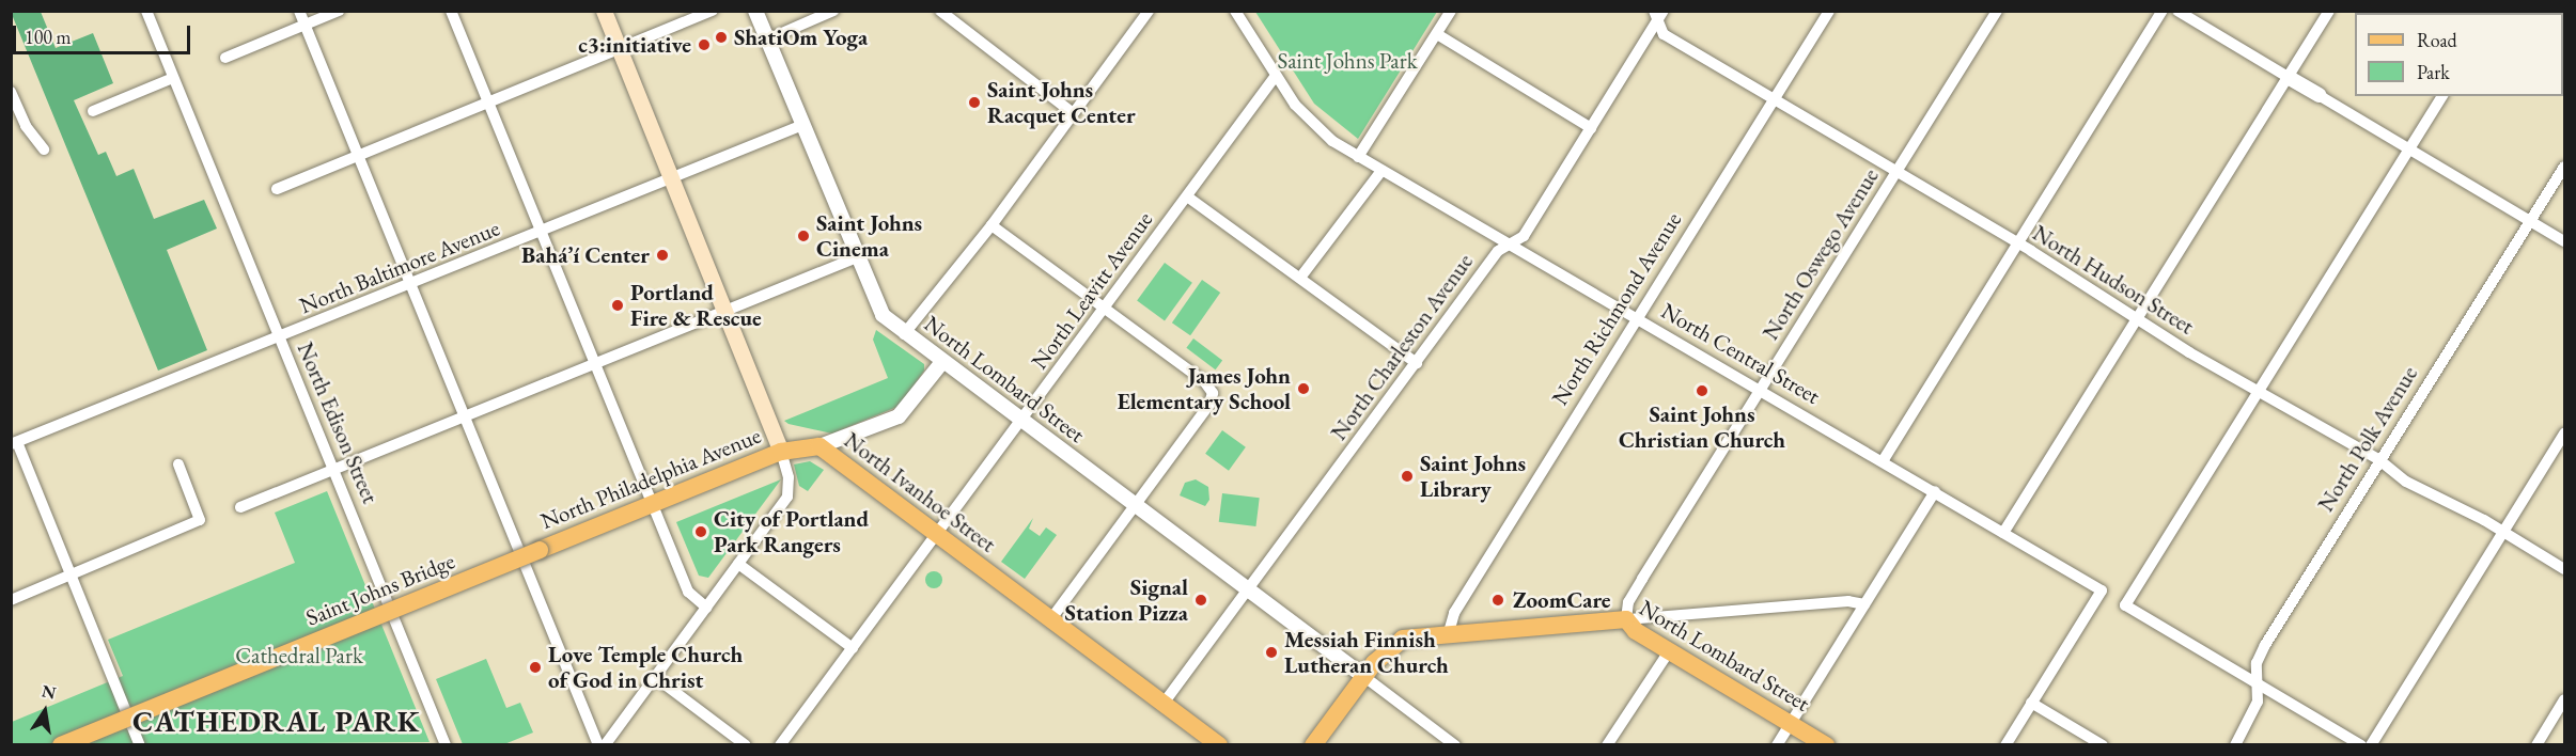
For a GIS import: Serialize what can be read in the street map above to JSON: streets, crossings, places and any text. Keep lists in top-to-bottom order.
{
  "streets": {
    "main road": [
      "North Lombard Street",
      "North Philadelphia Avenue",
      "North Ivanhoe Street",
      "Saint Johns Bridge"
    ],
    "street": [
      "North Oswego Avenue",
      "North Baltimore Avenue",
      "North Hudson Street",
      "North Leavitt Avenue",
      "North Richmond Avenue",
      "North Charleston Avenue",
      "North Central Street",
      "North Edison Street",
      "North Polk Avenue"
    ]
  },
  "crossings": [
    ["North Oswego Avenue", "North Hudson Street"],
    ["North Oswego Avenue", "North Central Street"],
    ["North Oswego Avenue", "North Lombard Street"],
    ["North Baltimore Avenue", "North Lombard Street"],
    ["North Baltimore Avenue", "North Edison Street"],
    ["North Hudson Street", "North Richmond Avenue"],
    ["North Hudson Street", "North Charleston Avenue"],
    ["North Hudson Street", "North Polk Avenue"],
    ["North Leavitt Avenue", "North Central Street"],
    ["North Leavitt Avenue", "North Lombard Street"],
    ["North Leavitt Avenue", "North Ivanhoe Street"],
    ["North Richmond Avenue", "North Central Street"],
    ["North Richmond Avenue", "North Lombard Street"],
    ["North Charleston Avenue", "North Central Street"],
    ["North Charleston Avenue", "North Lombard Street"],
    ["North Charleston Avenue", "North Ivanhoe Street"],
    ["North Philadelphia Avenue", "North Ivanhoe Street"],
    ["North Philadelphia Avenue", "Saint Johns Bridge"]
  ],
  "districts": ["CATHEDRAL PARK"],
  "parks": ["Saint Johns Park", "Cathedral Park"],
  "places": [
    "ShatiOm Yoga",
    "c3:initiative",
    "Saint Johns Racquet Center",
    "Saint Johns Cinema",
    "Bahá’í Center",
    "Portland Fire & Rescue",
    "James John Elementary School",
    "Saint Johns Christian Church",
    "Saint Johns Library",
    "City of Portland Park Rangers",
    "Signal Station Pizza",
    "ZoomCare",
    "Messiah Finnish Lutheran Church",
    "Love Temple Church of God in Christ"
  ],
  "legend": ["Road", "Park"],
  "scale_bar": "100 m",
  "north": "top"
}
